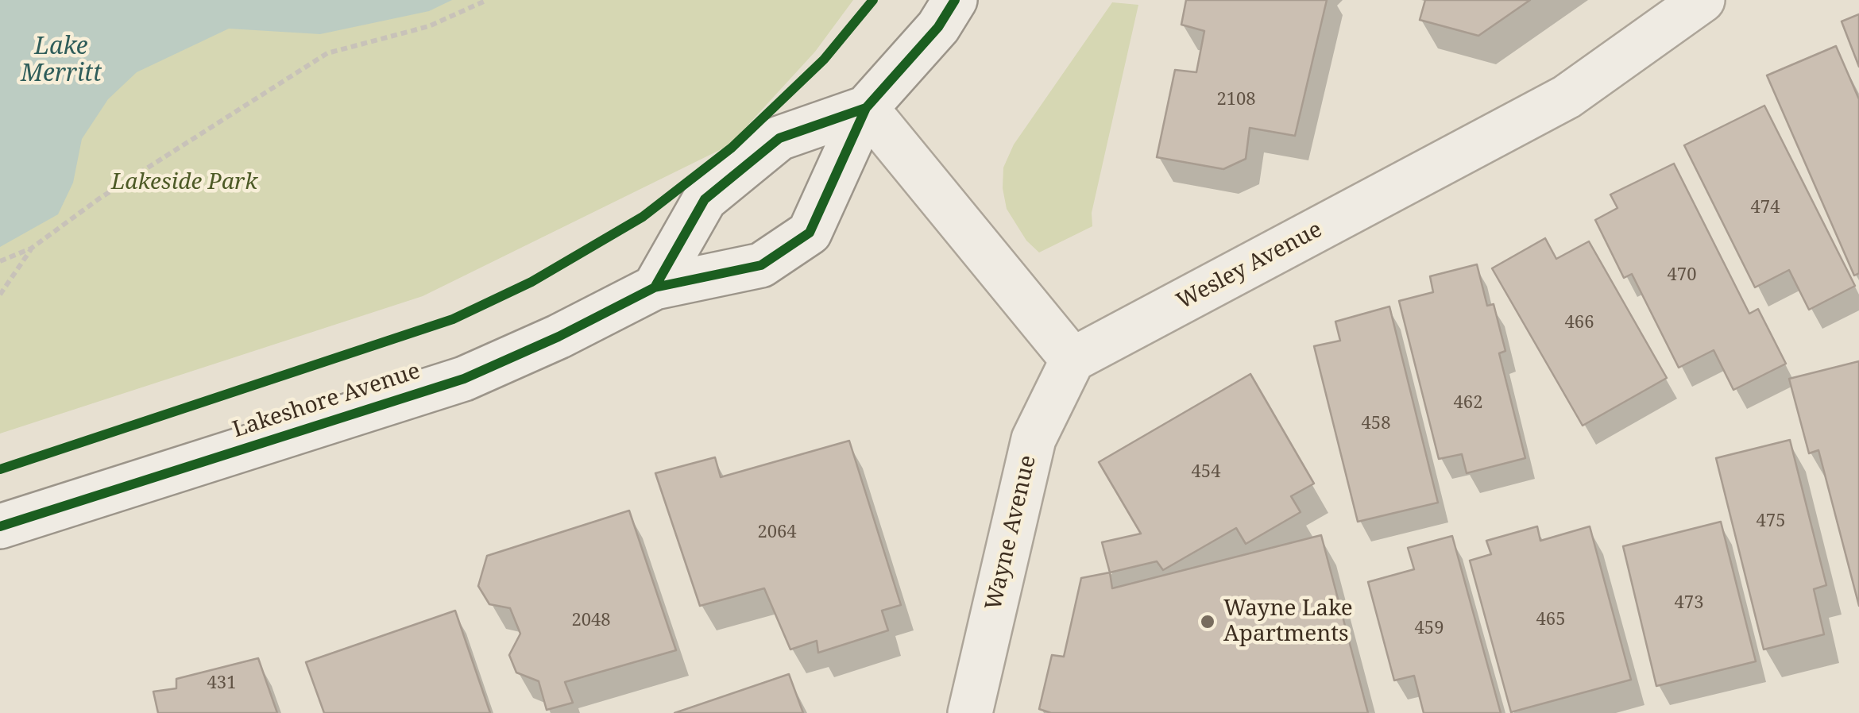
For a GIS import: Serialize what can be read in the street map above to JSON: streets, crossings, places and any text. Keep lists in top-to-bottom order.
{
  "streets": {
    "main road": ["Wesley Avenue", "Lakeshore Avenue", "Wayne Avenue"]
  },
  "crossings": [
    ["Wesley Avenue", "Wayne Avenue"]
  ],
  "water": ["Lake Merritt"],
  "parks": ["Lakeside Park"],
  "places": ["Wayne Lake Apartments"],
  "house_numbers": [
    "2108",
    "474",
    "470",
    "466",
    "462",
    "458",
    "454",
    "475",
    "2064",
    "473",
    "465",
    "2048",
    "459",
    "431"
  ]
}
